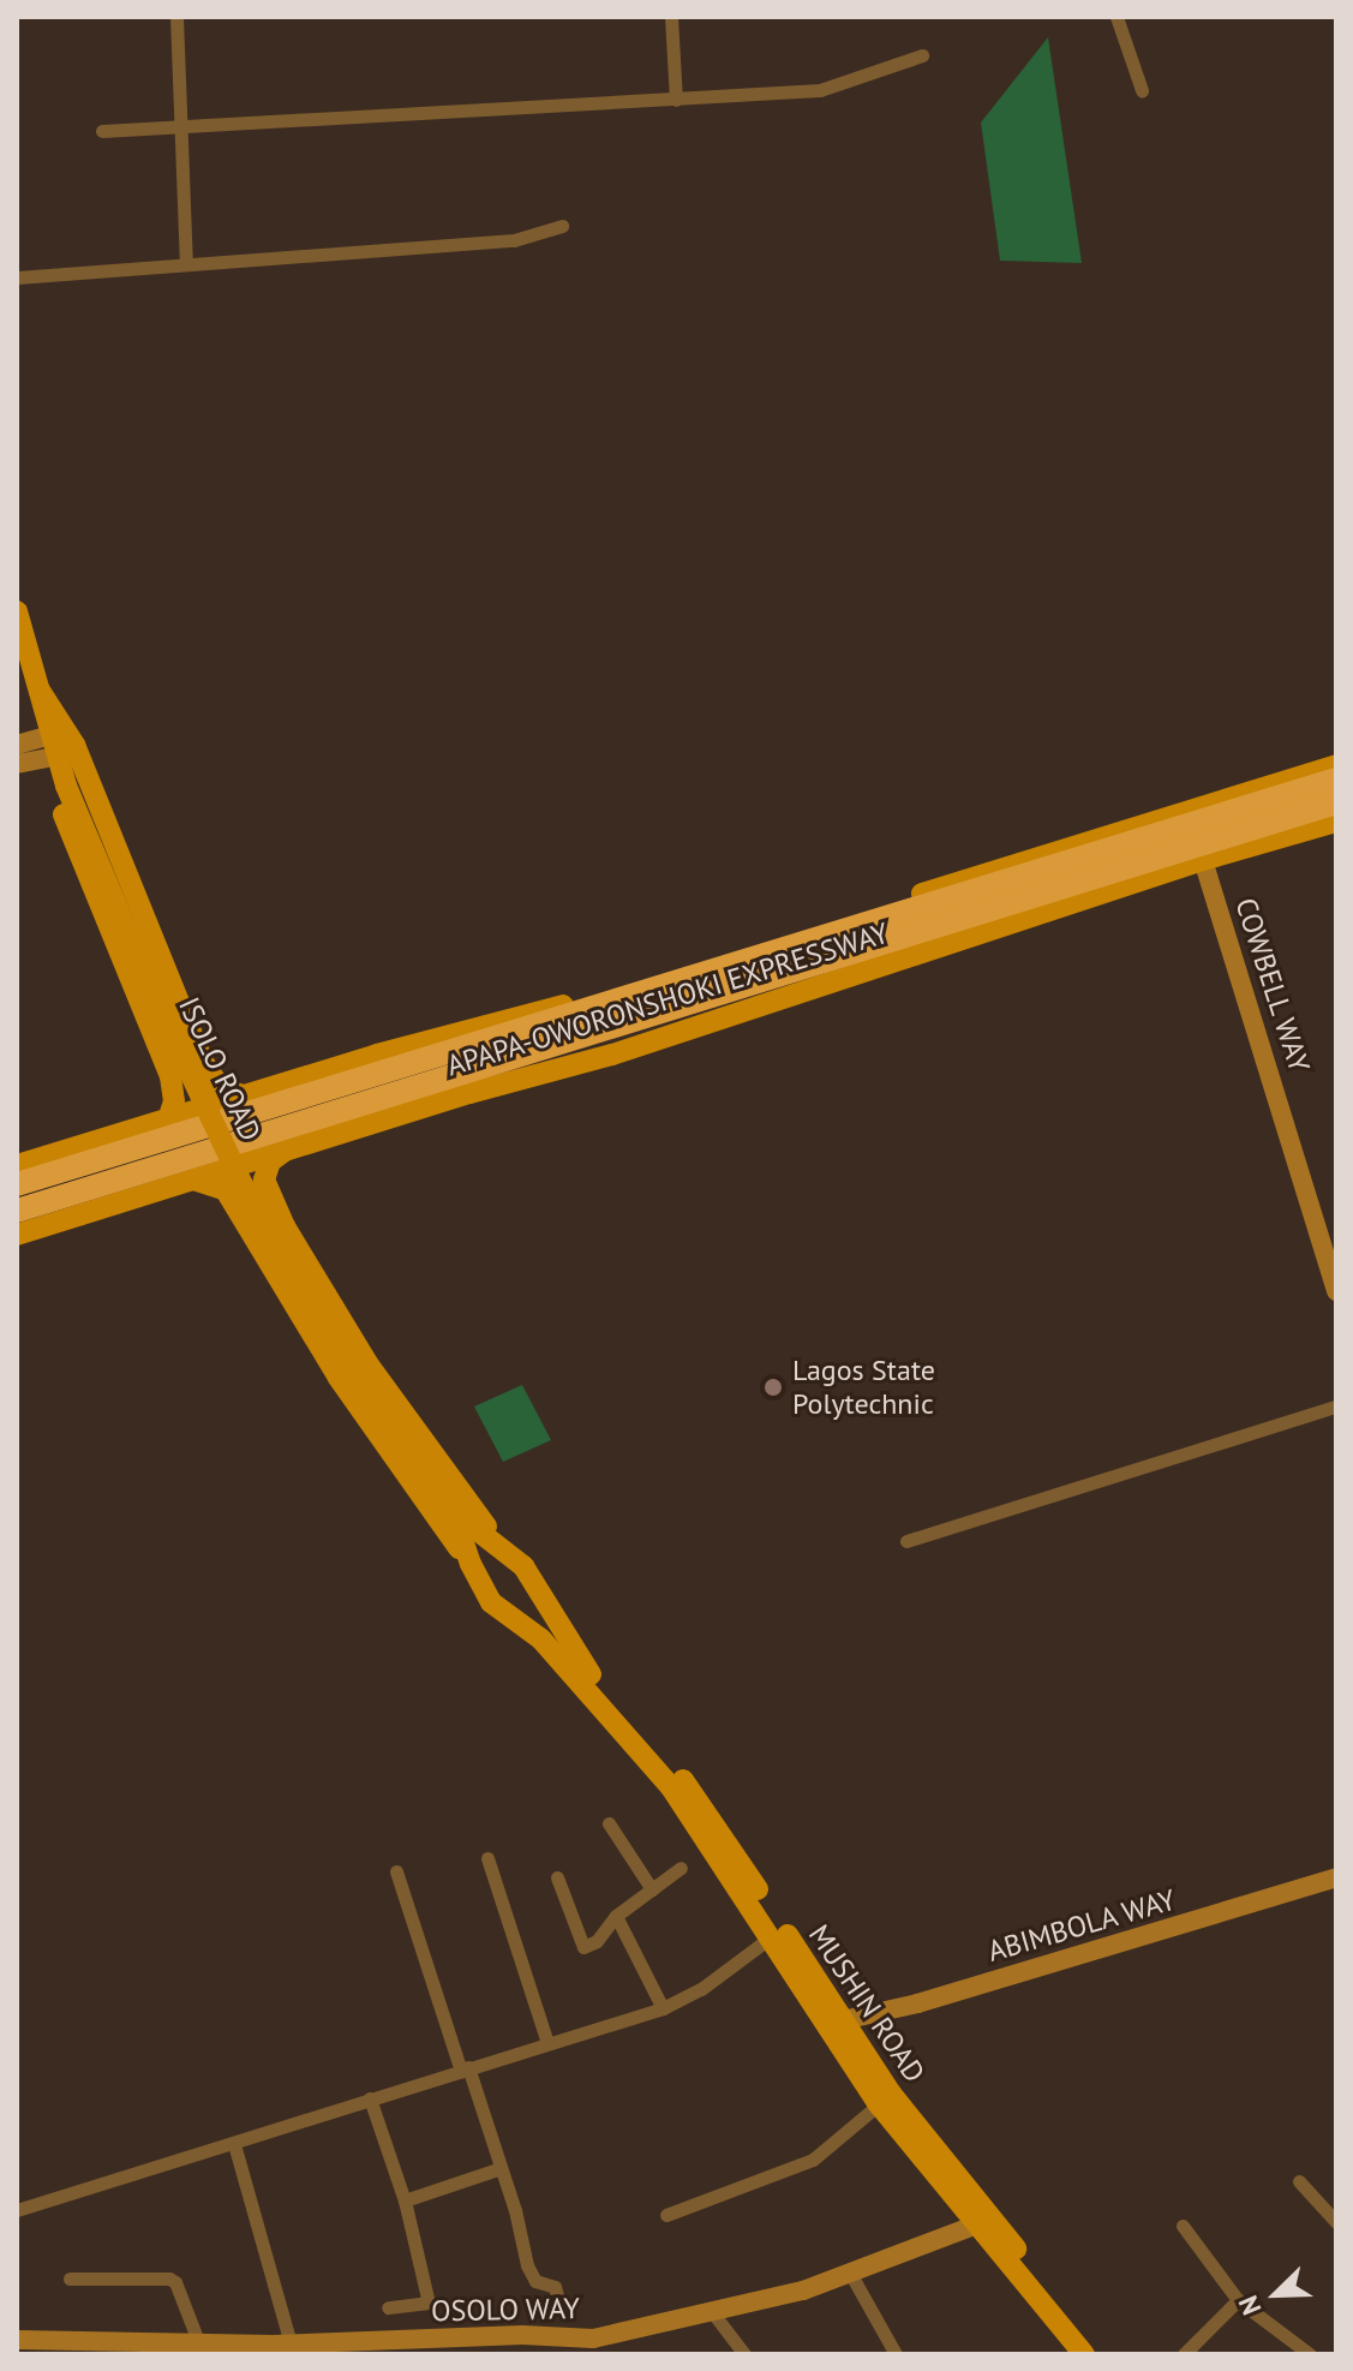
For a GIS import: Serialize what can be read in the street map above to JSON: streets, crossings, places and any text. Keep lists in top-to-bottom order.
{
  "streets": {
    "highway": ["APAPA-OWORONSHOKI EXPRESSWAY"],
    "main road": ["ISOLO ROAD", "MUSHIN ROAD"],
    "street": ["COWBELL WAY", "ABIMBOLA WAY", "OSOLO WAY"]
  },
  "crossings": [
    ["COWBELL WAY", "APAPA-OWORONSHOKI EXPRESSWAY"],
    ["ABIMBOLA WAY", "MUSHIN ROAD"],
    ["MUSHIN ROAD", "OSOLO WAY"]
  ],
  "places": ["Lagos State Polytechnic"],
  "north": "bottom left"
}
